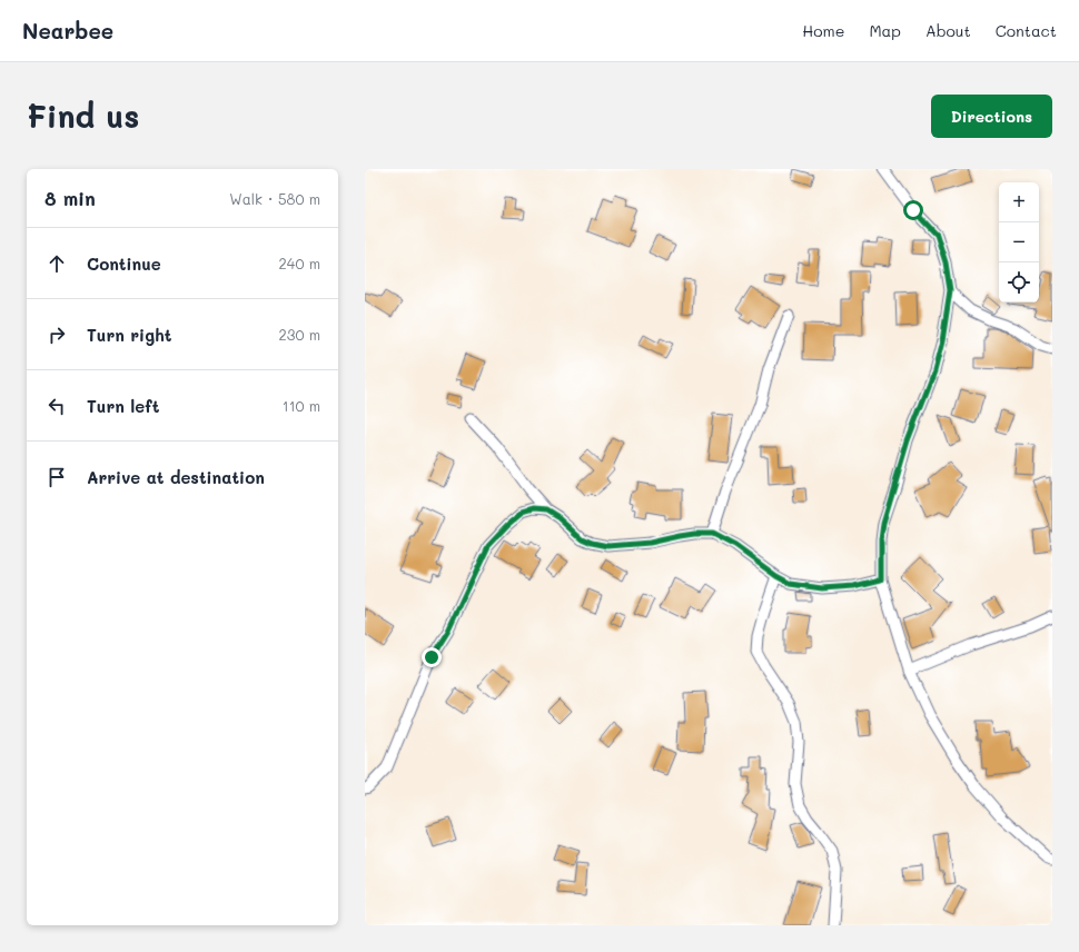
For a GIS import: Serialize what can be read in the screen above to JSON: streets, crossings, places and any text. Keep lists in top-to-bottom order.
{
  "page": {
    "header": "Nearbee",
    "nav": [
      "Home",
      "Map",
      "About",
      "Contact"
    ],
    "buttons": "Directions",
    "title": "Find us",
    "heading": ["8 min", "Walk · 580 m"],
    "map_buttons": ["+", "−"],
    "list": [
      ["Continue", "240 m"],
      ["Turn right", "230 m"],
      ["Turn left", "110 m"],
      "Arrive at destination"
    ]
  }
}
